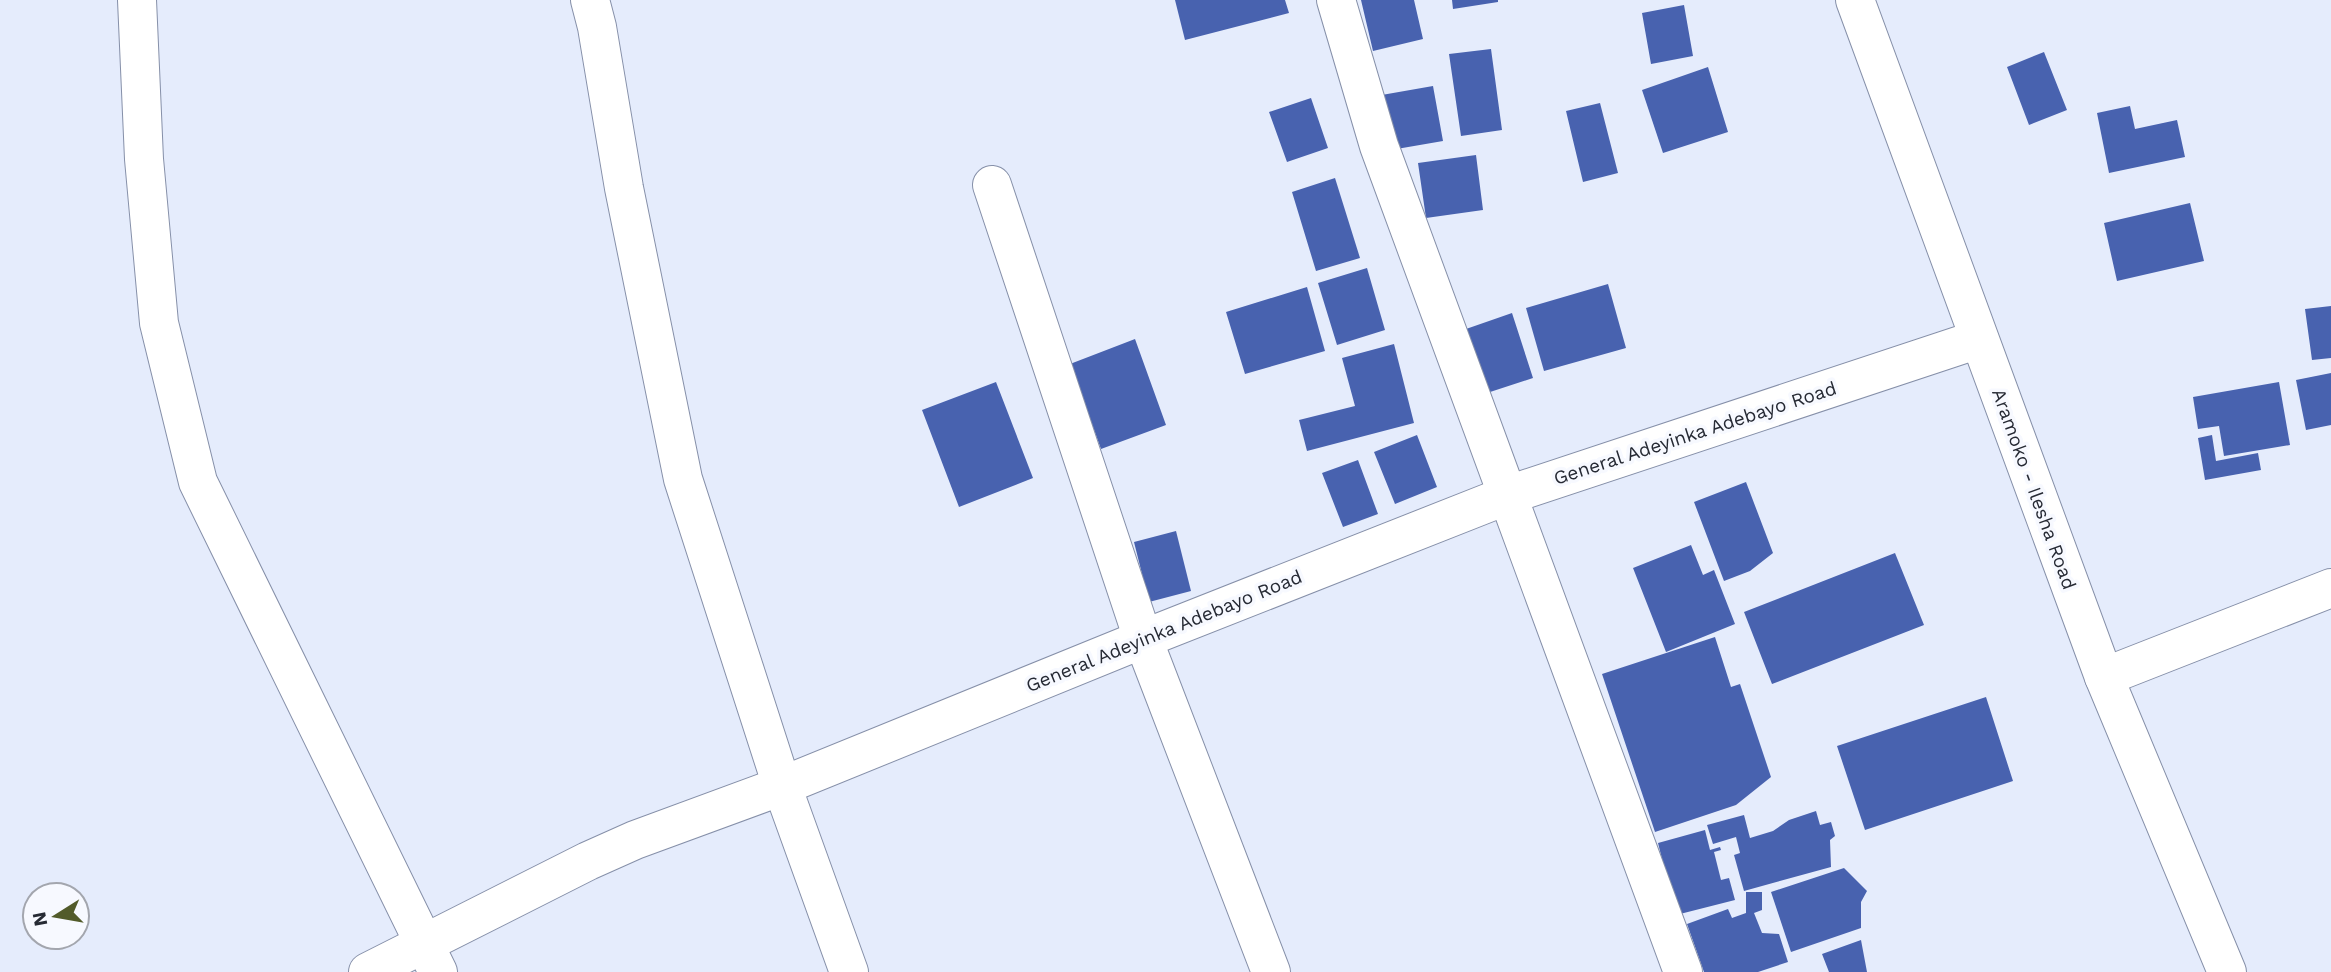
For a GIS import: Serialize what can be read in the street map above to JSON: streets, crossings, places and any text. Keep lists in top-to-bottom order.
{
  "streets": {
    "street": ["General Adeyinka Adebayo Road", "Aramoko - Ilesha Road"]
  },
  "crossings": [
    ["General Adeyinka Adebayo Road", "Aramoko - Ilesha Road"]
  ],
  "north": "left"
}
